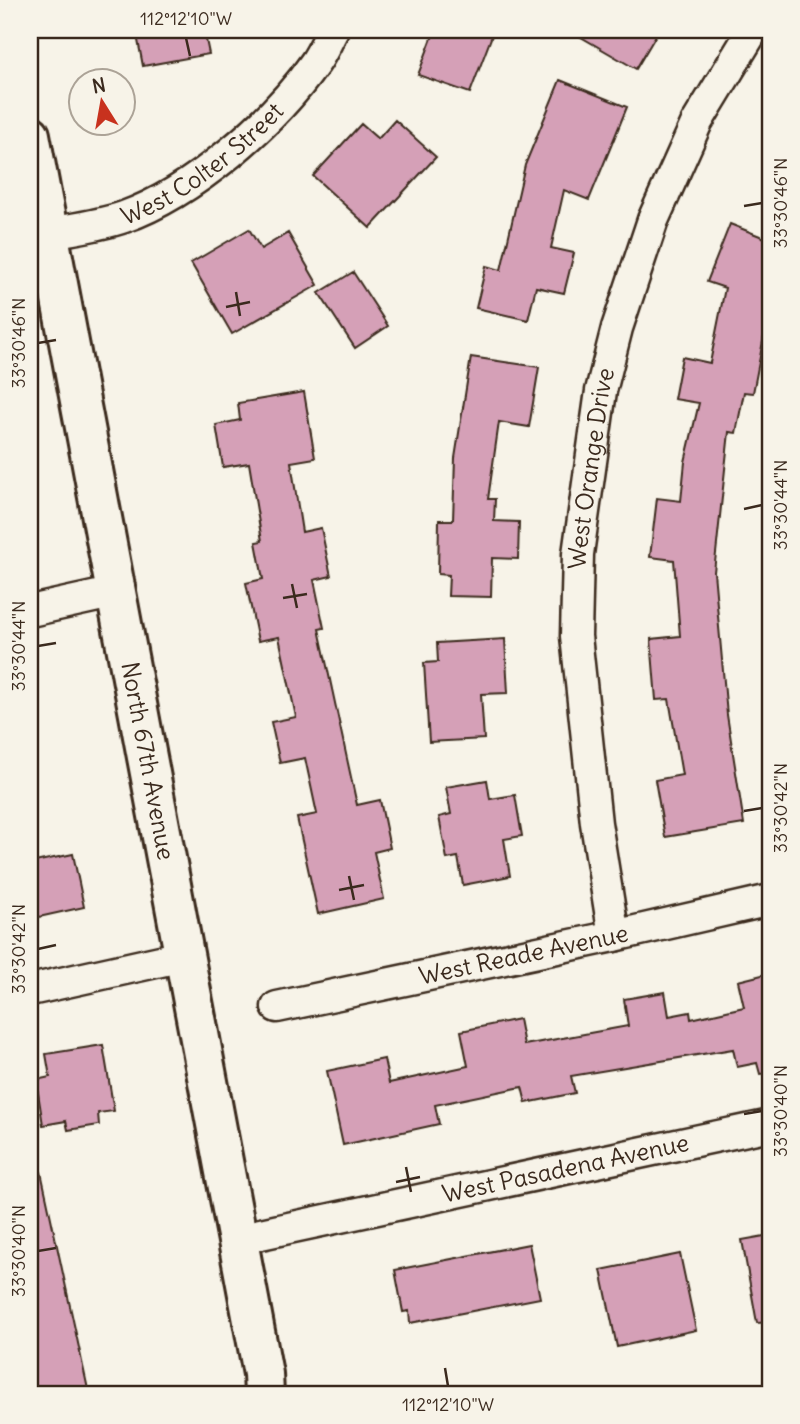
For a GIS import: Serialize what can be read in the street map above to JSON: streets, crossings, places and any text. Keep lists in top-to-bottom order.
{
  "streets": {
    "main road": ["North 67th Avenue"],
    "street": [
      "West Colter Street",
      "West Orange Drive",
      "West Reade Avenue",
      "West Pasadena Avenue"
    ]
  },
  "crossings": [
    ["West Colter Street", "North 67th Avenue"],
    ["West Orange Drive", "West Reade Avenue"],
    ["North 67th Avenue", "West Pasadena Avenue"]
  ],
  "north": "top",
  "coordinates": [
    "112°12'10\"W",
    "33°30'46\"N",
    "33°30'44\"N",
    "33°30'42\"N",
    "33°30'40\"N"
  ]
}
